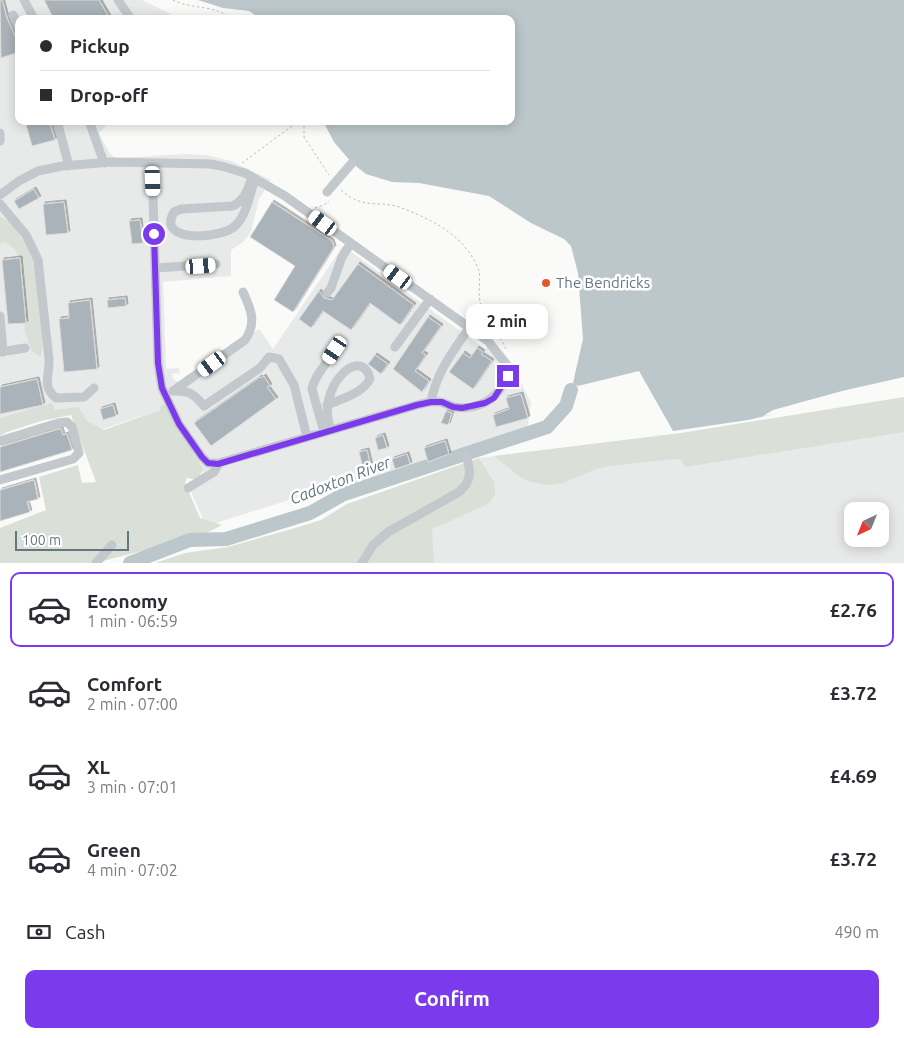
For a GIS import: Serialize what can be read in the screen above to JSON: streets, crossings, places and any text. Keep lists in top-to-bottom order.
{
  "water": ["Cadoxton River"],
  "places": ["The Bendricks"],
  "scale_bar": "100 m",
  "north": "bottom left",
  "page": {
    "banner": ["Pickup", "Drop-off"],
    "bubble": "2 min",
    "scale": "100 m",
    "list": [
      {
        "name": "Economy",
        "note": "1 min · 06:59",
        "value": "£2.76"
      },
      {
        "name": "Comfort",
        "note": "2 min · 07:00",
        "value": "£3.72"
      },
      {
        "name": "XL",
        "note": "3 min · 07:01",
        "value": "£4.69"
      },
      {
        "name": "Green",
        "note": "4 min · 07:02",
        "value": "£3.72"
      }
    ],
    "pay": ["Cash", "490 m"],
    "buttons": "Confirm"
  }
}
